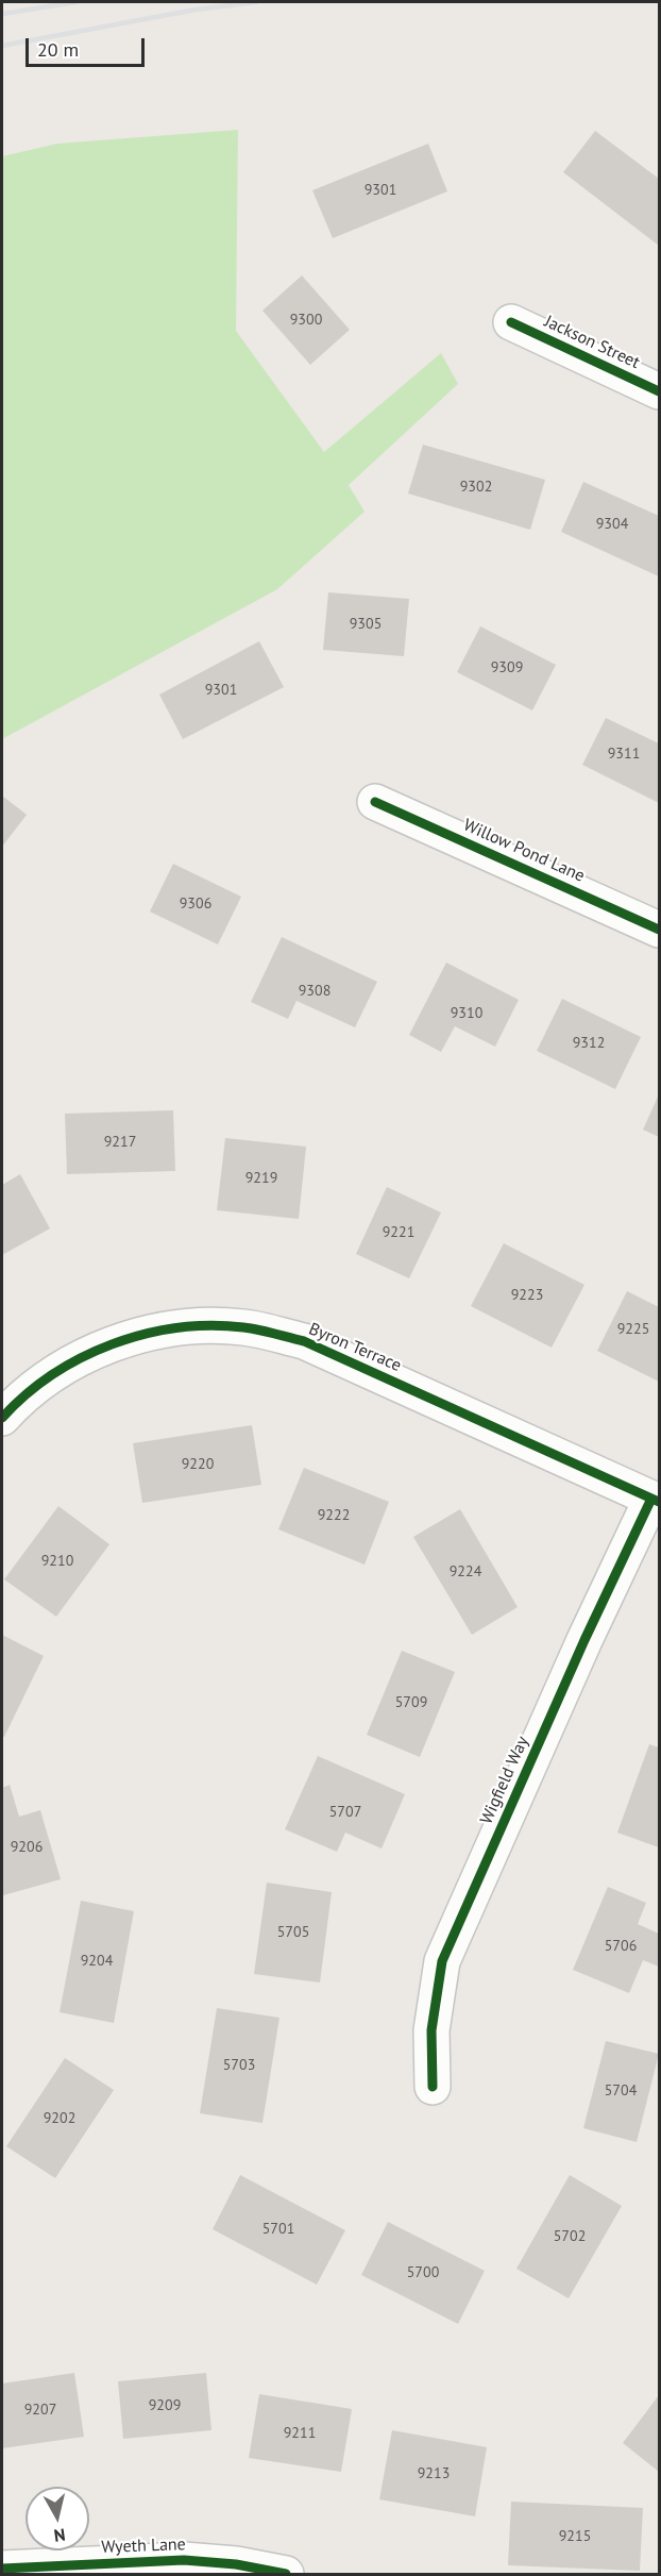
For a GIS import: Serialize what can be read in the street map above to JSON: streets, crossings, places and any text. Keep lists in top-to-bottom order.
{
  "streets": {
    "street": [
      "Jackson Street",
      "Willow Pond Lane",
      "Byron Terrace",
      "Wigfield Way",
      "Wyeth Lane"
    ]
  },
  "crossings": [
    ["Byron Terrace", "Wigfield Way"]
  ],
  "house_numbers": [
    "9301",
    "9300",
    "9302",
    "9304",
    "9305",
    "9309",
    "9301",
    "9311",
    "9306",
    "9308",
    "9310",
    "9312",
    "9217",
    "9219",
    "9221",
    "9223",
    "9225",
    "9220",
    "9222",
    "9210",
    "9224",
    "5709",
    "5707",
    "9206",
    "5705",
    "5706",
    "9204",
    "5703",
    "5704",
    "9202",
    "5701",
    "5702",
    "5700",
    "9209",
    "9207",
    "9211",
    "9213",
    "9215"
  ],
  "scale_bar": "20 m",
  "north": "bottom"
}
